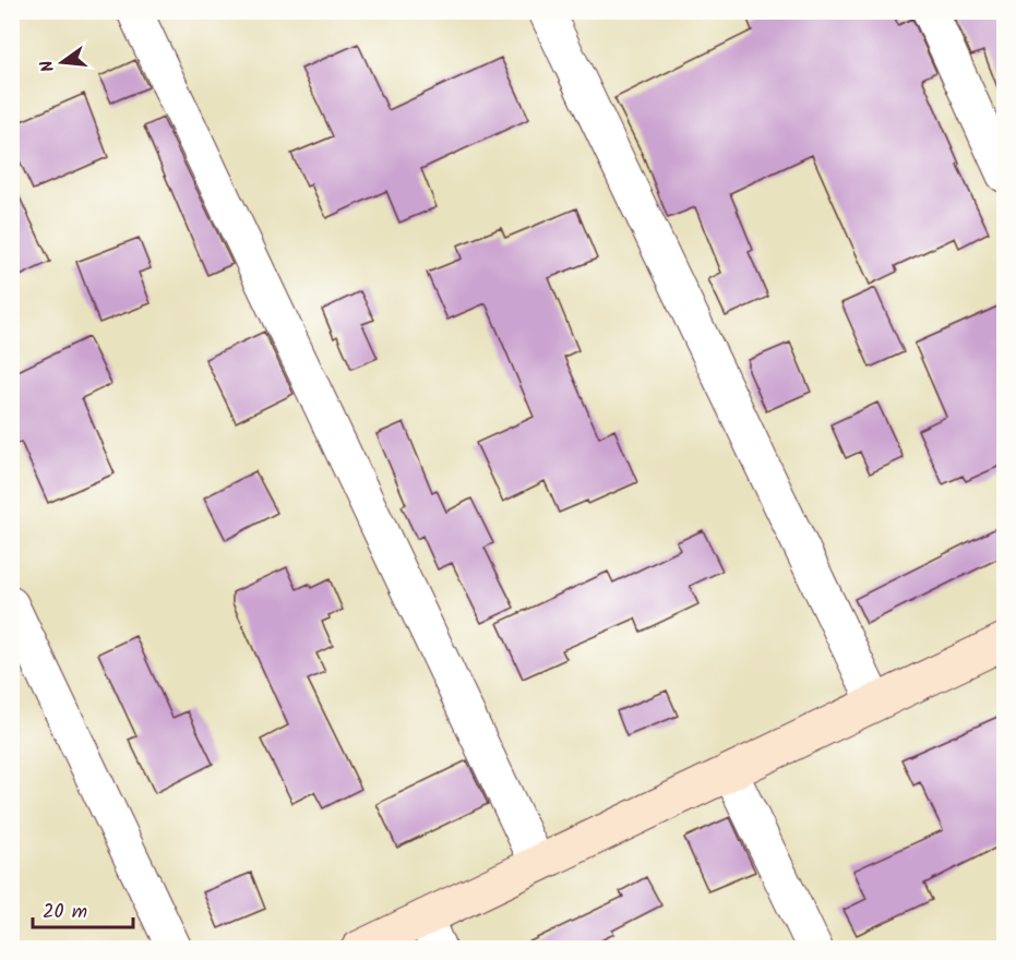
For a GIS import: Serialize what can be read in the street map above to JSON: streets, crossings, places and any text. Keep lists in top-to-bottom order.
{
  "scale_bar": "20 m",
  "north": "left"
}
